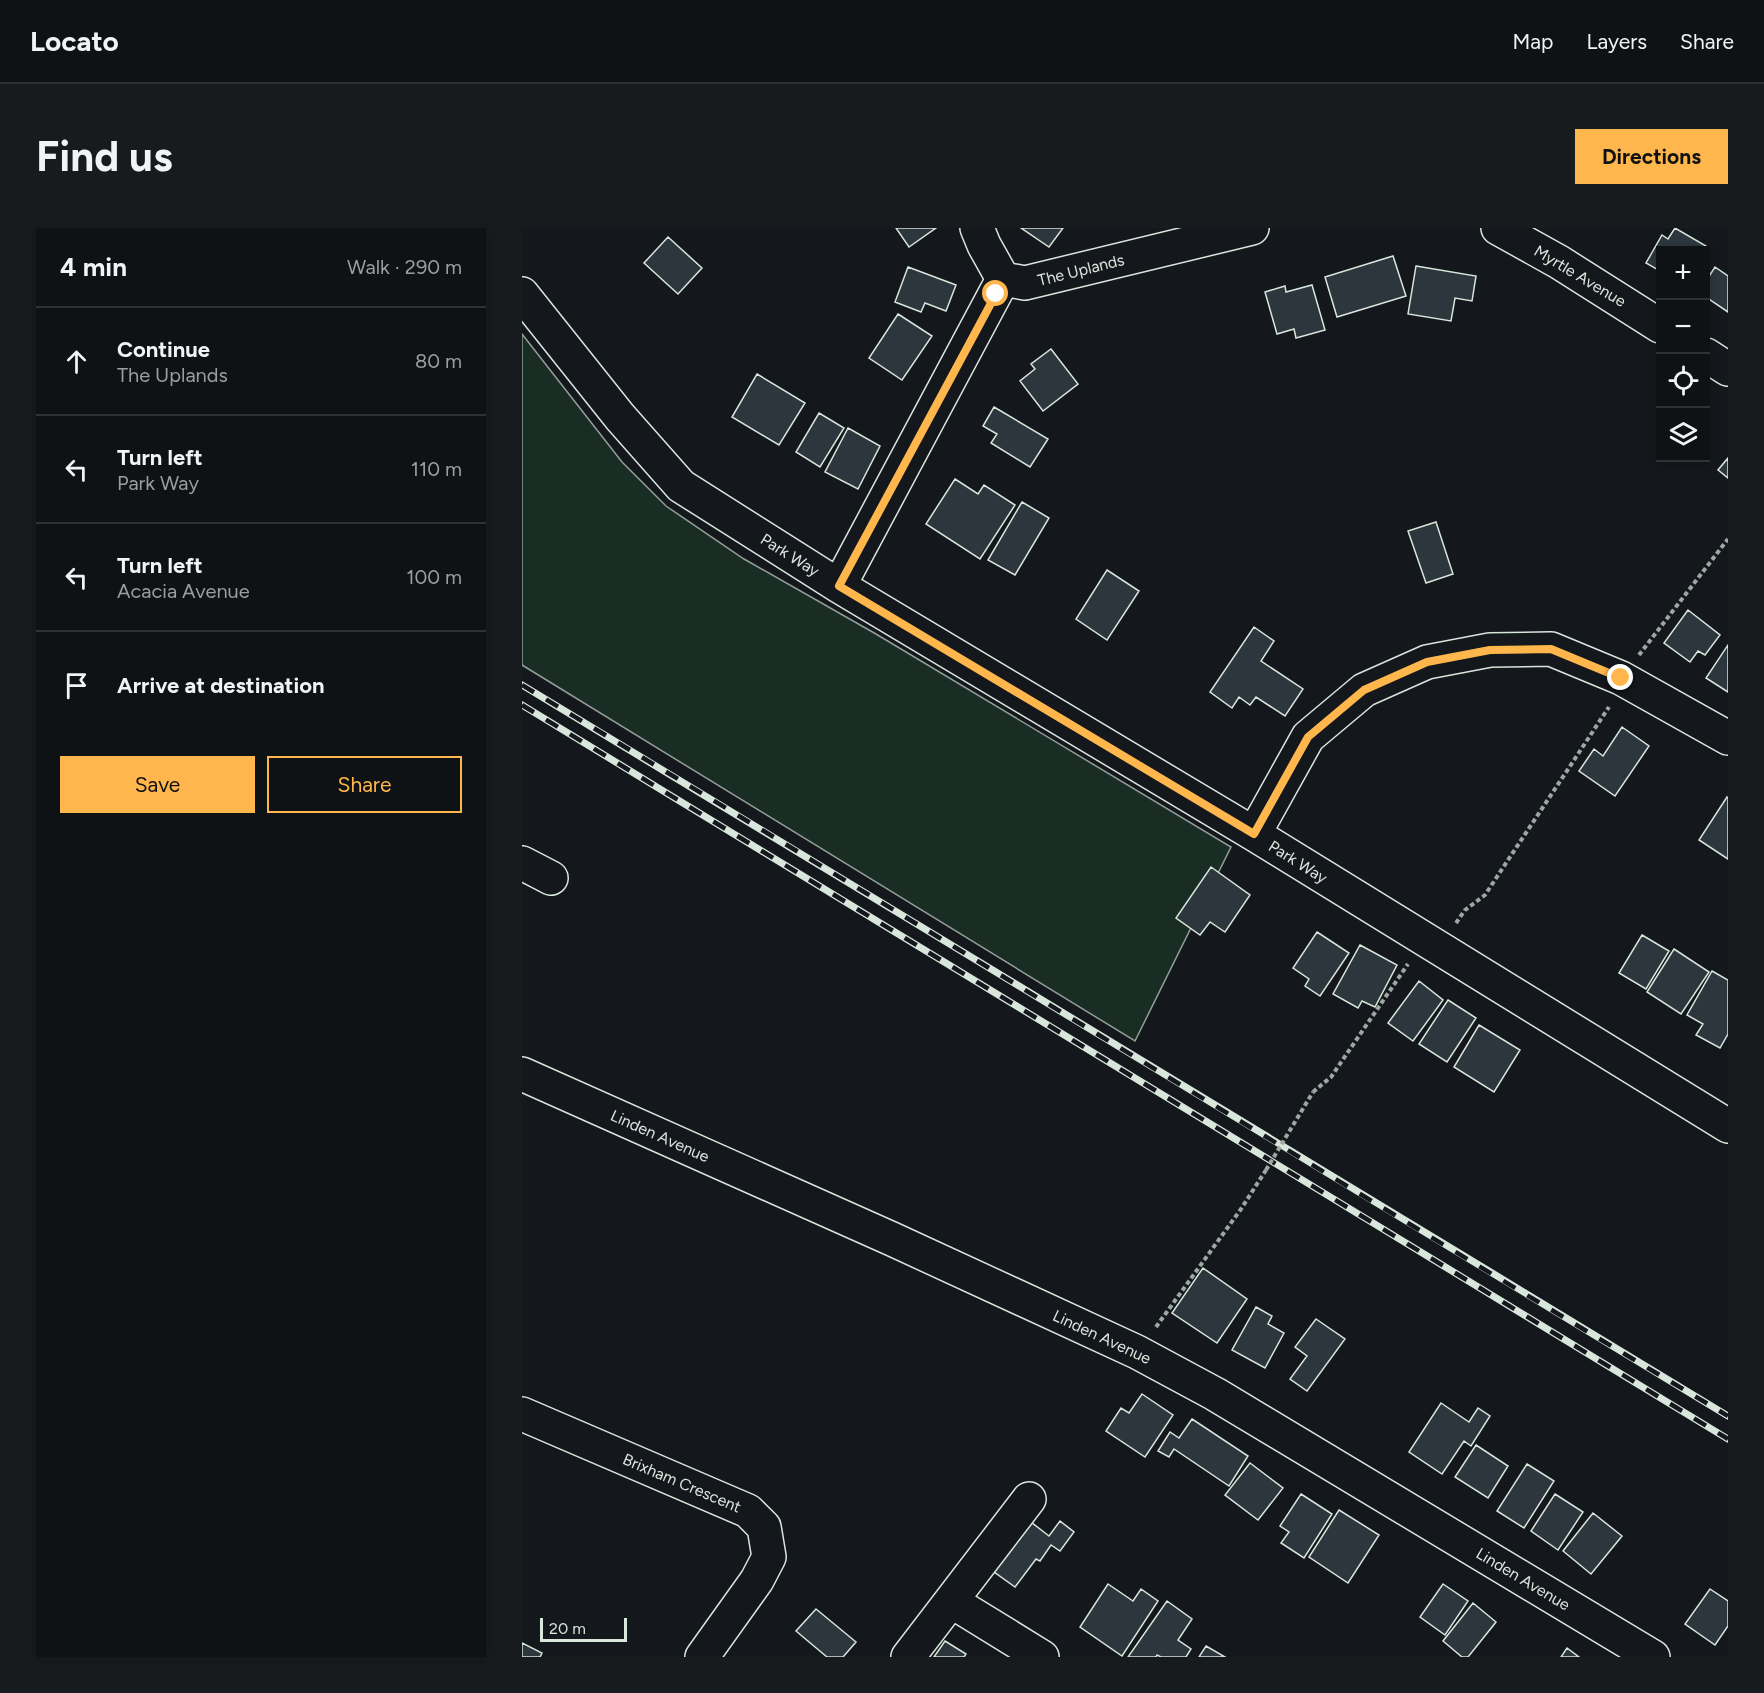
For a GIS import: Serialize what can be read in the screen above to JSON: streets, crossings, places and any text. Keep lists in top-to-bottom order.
{
  "streets": {
    "street": [
      "The Uplands",
      "Myrtle Avenue",
      "Park Way",
      "Linden Avenue",
      "Brixham Crescent"
    ]
  },
  "scale_bar": "20 m",
  "page": {
    "header": "Locato",
    "nav": ["Map", "Layers", "Share"],
    "buttons": [
      "Directions",
      ["Save", "Share"]
    ],
    "title": "Find us",
    "heading": ["4 min", "Walk · 290 m"],
    "map_buttons": ["+", "−"],
    "list": [
      ["Continue", "The Uplands", "80 m"],
      ["Turn left", "Park Way", "110 m"],
      ["Turn left", "Acacia Avenue", "100 m"],
      "Arrive at destination"
    ],
    "scale": "20 m"
  }
}
